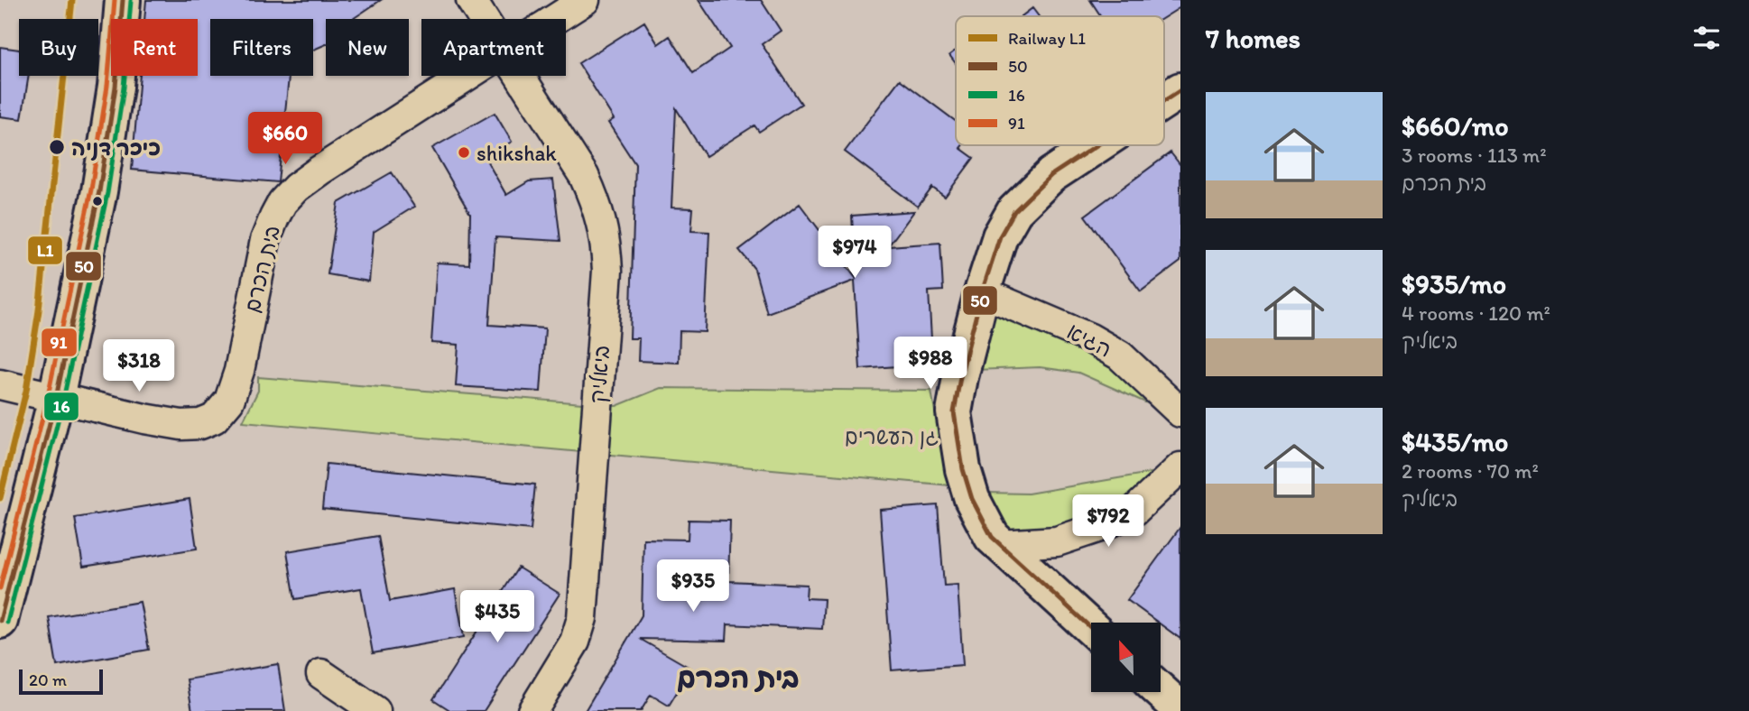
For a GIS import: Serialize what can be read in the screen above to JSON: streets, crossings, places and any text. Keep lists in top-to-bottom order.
{
  "streets": {
    "street": ["בית הכרם", "הגיא", "ביאליק"]
  },
  "districts": ["בית הכרם"],
  "parks": ["גן העשרים"],
  "places": ["כיכר דניה", "shikshak"],
  "lines": [
    "rail line L1",
    "transit line 50",
    "transit line 91",
    "transit line 16"
  ],
  "legend": [
    "Railway L1",
    "50",
    "16",
    "91"
  ],
  "scale_bar": "20 m",
  "north": "top",
  "page": {
    "heading": "7 homes",
    "chip": [
      "Buy",
      "Rent",
      "Filters",
      "New",
      "Apartment"
    ],
    "list": [
      {
        "name": "$660/mo",
        "note": "3 rooms · 113 m² · בית הכרם"
      },
      {
        "name": "$935/mo",
        "note": "4 rooms · 120 m² · ביאליק"
      },
      {
        "name": "$435/mo",
        "note": "2 rooms · 70 m² · ביאליק"
      }
    ],
    "price": [
      "$660",
      "$974",
      "$988",
      "$318",
      "$792",
      "$935",
      "$435"
    ],
    "scale": "20 m"
  }
}
